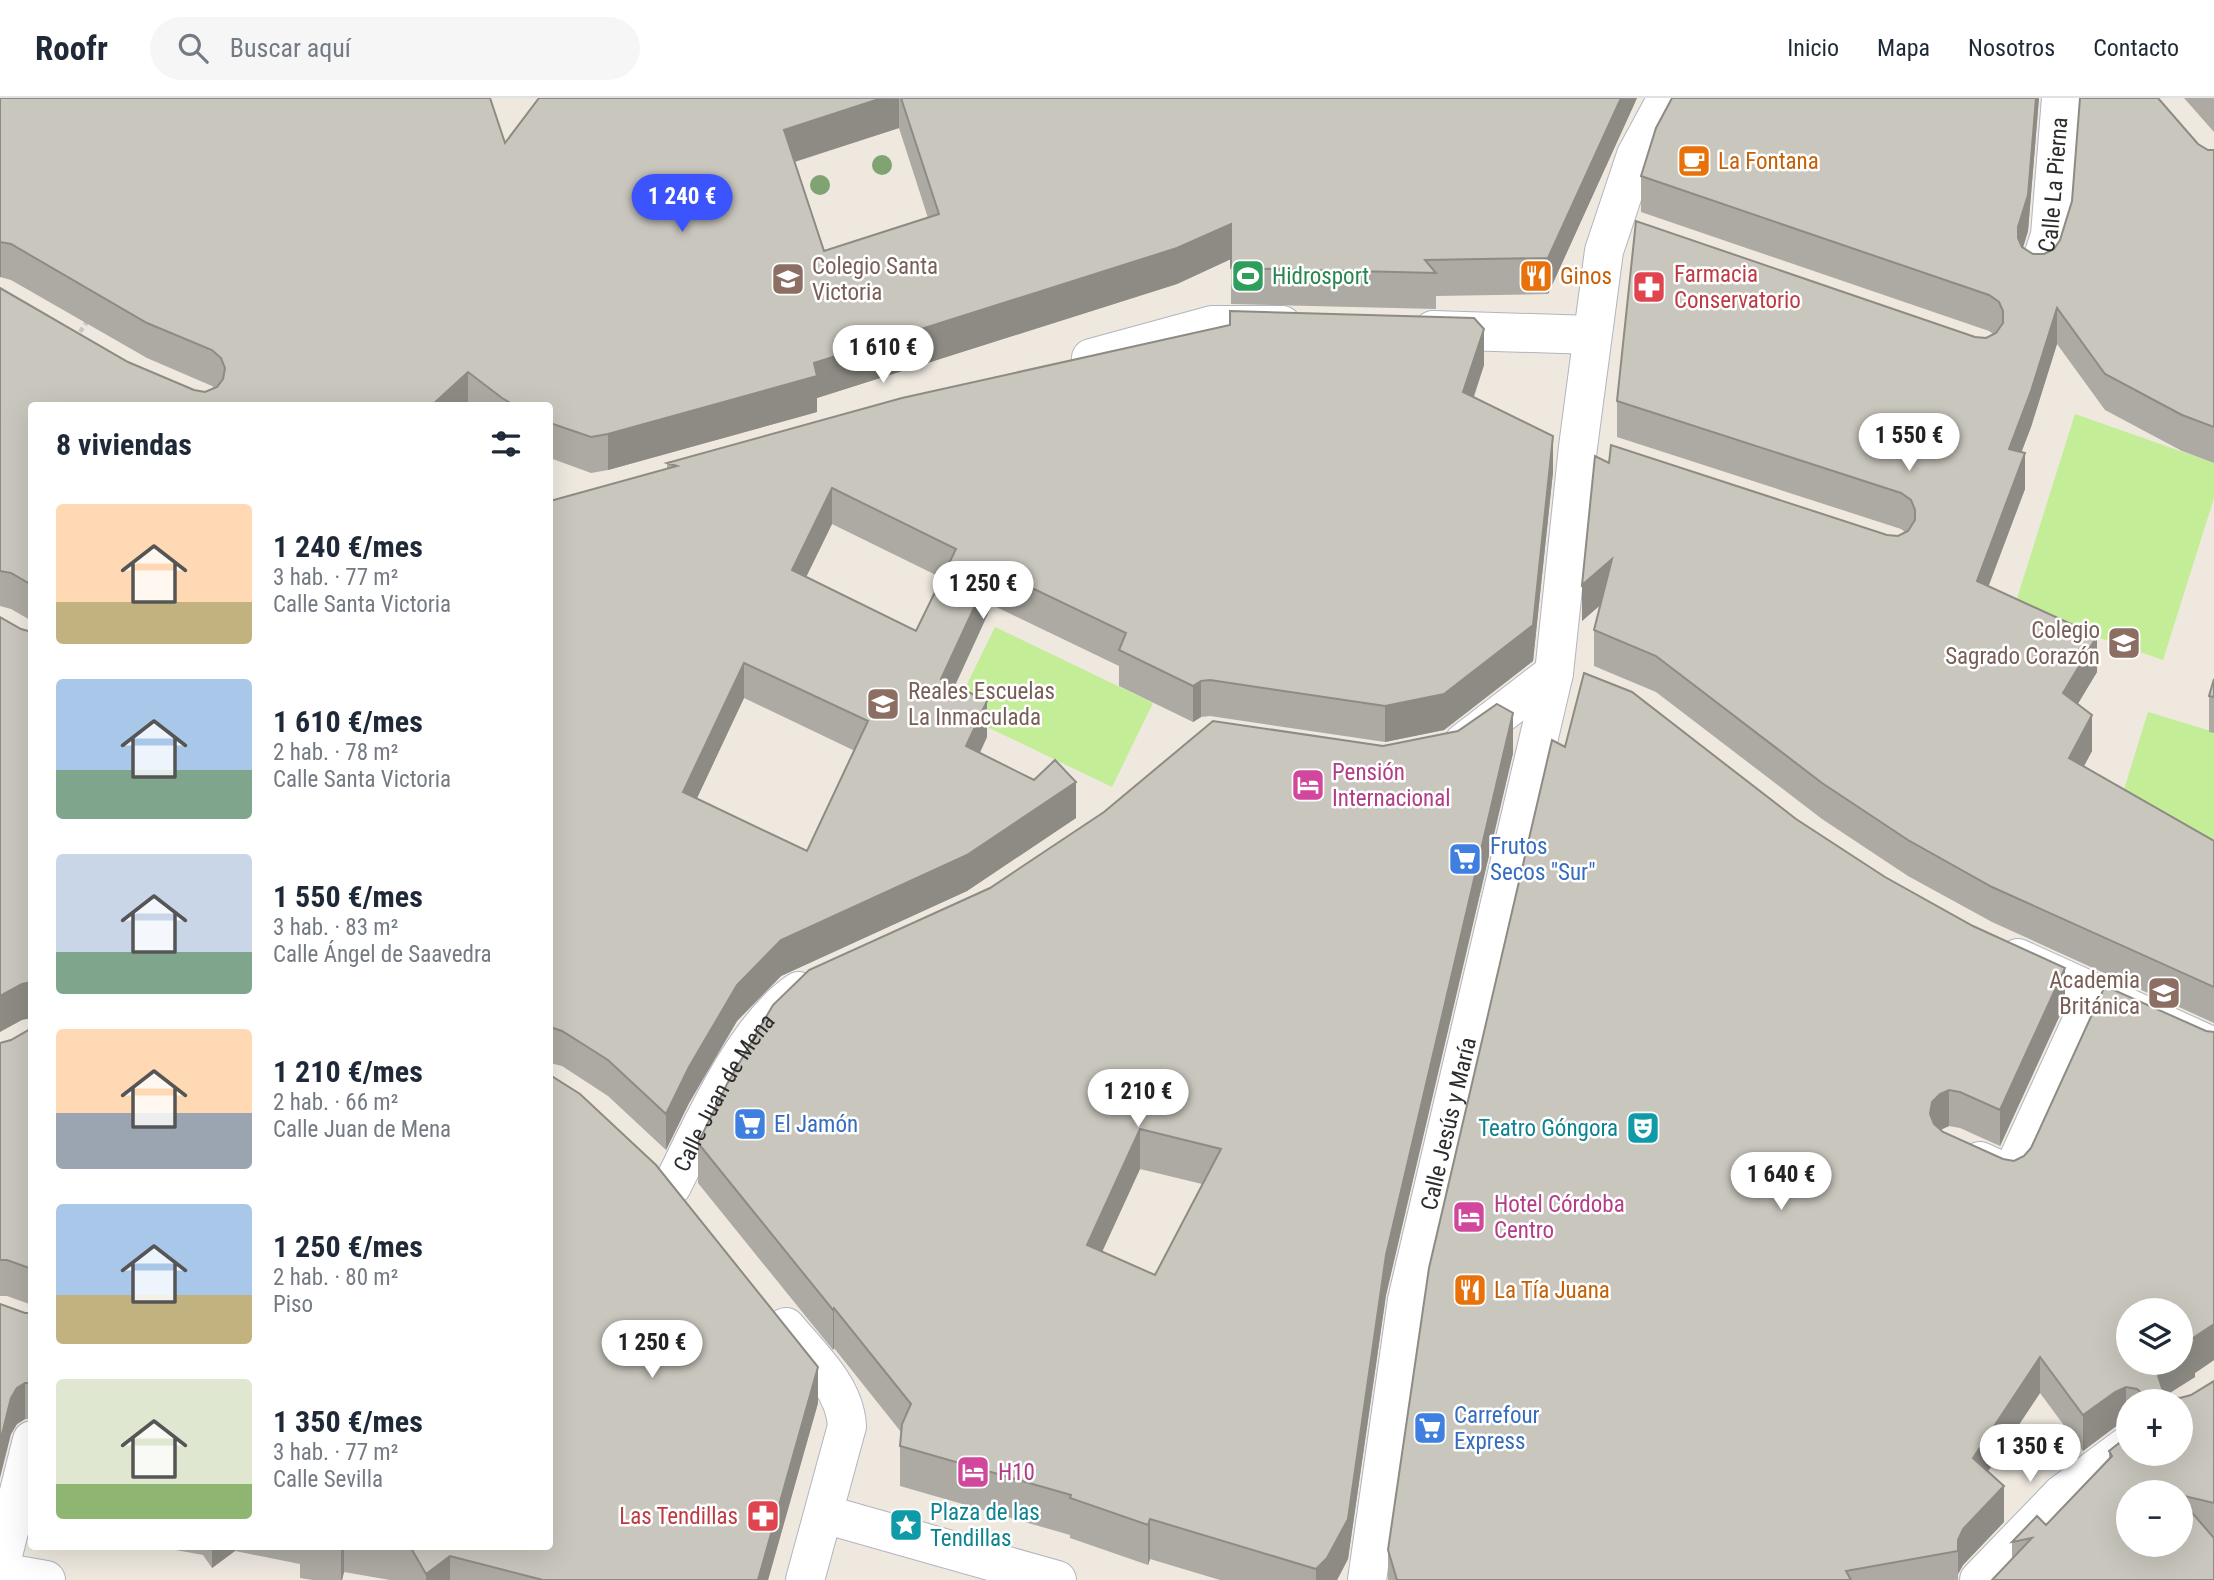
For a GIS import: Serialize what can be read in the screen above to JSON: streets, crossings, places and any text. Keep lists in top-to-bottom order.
{
  "streets": {
    "street": ["Calle La Pierna", "Calle Juan de Mena", "Calle Jesús y María"]
  },
  "places": {
    "cafe": ["La Fontana"],
    "sports": ["Hidrosport"],
    "restaurant": ["Ginos", "La Tía Juana"],
    "school or university": [
      "Colegio Santa Victoria",
      "Colegio Sagrado Corazón",
      "Reales Escuelas La Inmaculada",
      "Academia Británica"
    ],
    "pharmacy": ["Farmacia Conservatorio", "Las Tendillas"],
    "hotel": ["Pensión Internacional", "Hotel Córdoba Centro", "H10"],
    "supermarket": ["Frutos Secos \"Sur\"", "El Jamón", "Carrefour Express"],
    "theatre": ["Teatro Góngora"],
    "place": ["Plaza de las Tendillas"]
  },
  "page": {
    "header": "Roofr",
    "search": "Buscar aquí",
    "nav": [
      "Inicio",
      "Mapa",
      "Nosotros",
      "Contacto"
    ],
    "price": [
      "1 240 €",
      "1 610 €",
      "1 550 €",
      "1 250 €",
      "1 210 €",
      "1 640 €",
      "1 250 €",
      "1 350 €"
    ],
    "heading": "8 viviendas",
    "list": [
      {
        "name": "1 240 €/mes",
        "note": "3 hab. · 77 m² · Calle Santa Victoria"
      },
      {
        "name": "1 610 €/mes",
        "note": "2 hab. · 78 m² · Calle Santa Victoria"
      },
      {
        "name": "1 550 €/mes",
        "note": "3 hab. · 83 m² · Calle Ángel de Saavedra"
      },
      {
        "name": "1 210 €/mes",
        "note": "2 hab. · 66 m² · Calle Juan de Mena"
      },
      {
        "name": "1 250 €/mes",
        "note": "2 hab. · 80 m² · Piso"
      },
      {
        "name": "1 350 €/mes",
        "note": "3 hab. · 77 m² · Calle Sevilla"
      }
    ],
    "map_buttons": ["+", "−"]
  }
}
